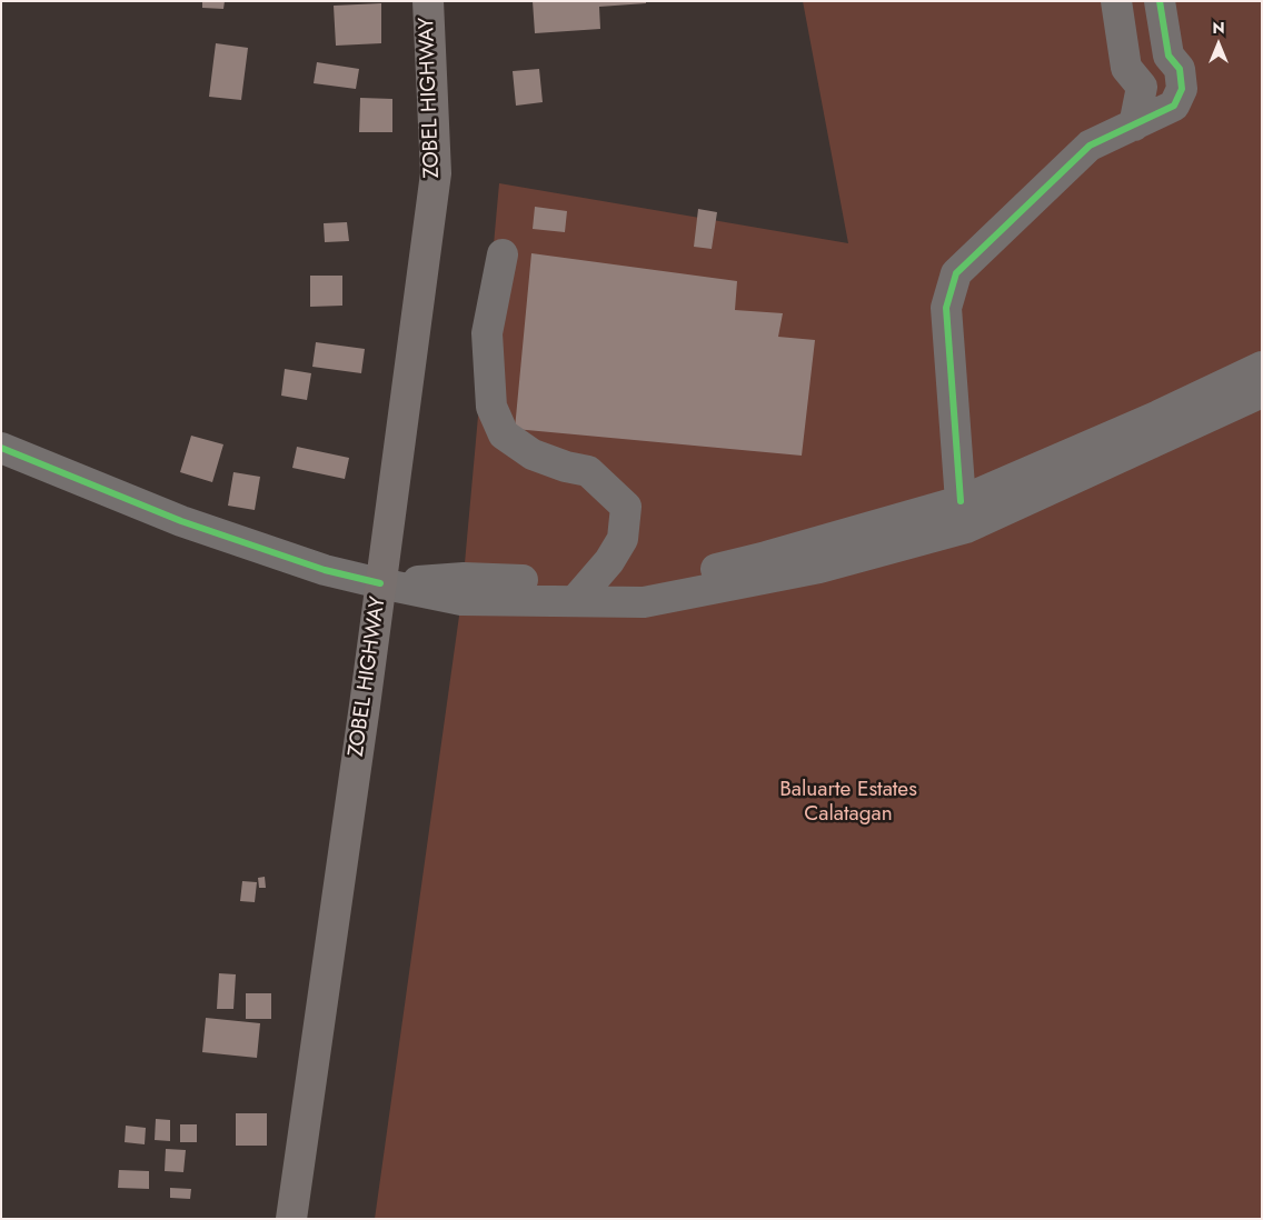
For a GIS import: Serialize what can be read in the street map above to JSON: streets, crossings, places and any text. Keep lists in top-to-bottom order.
{
  "streets": {
    "main road": ["ZOBEL HIGHWAY"]
  },
  "parks": ["Baluarte Estates Calatagan"],
  "north": "top"
}
